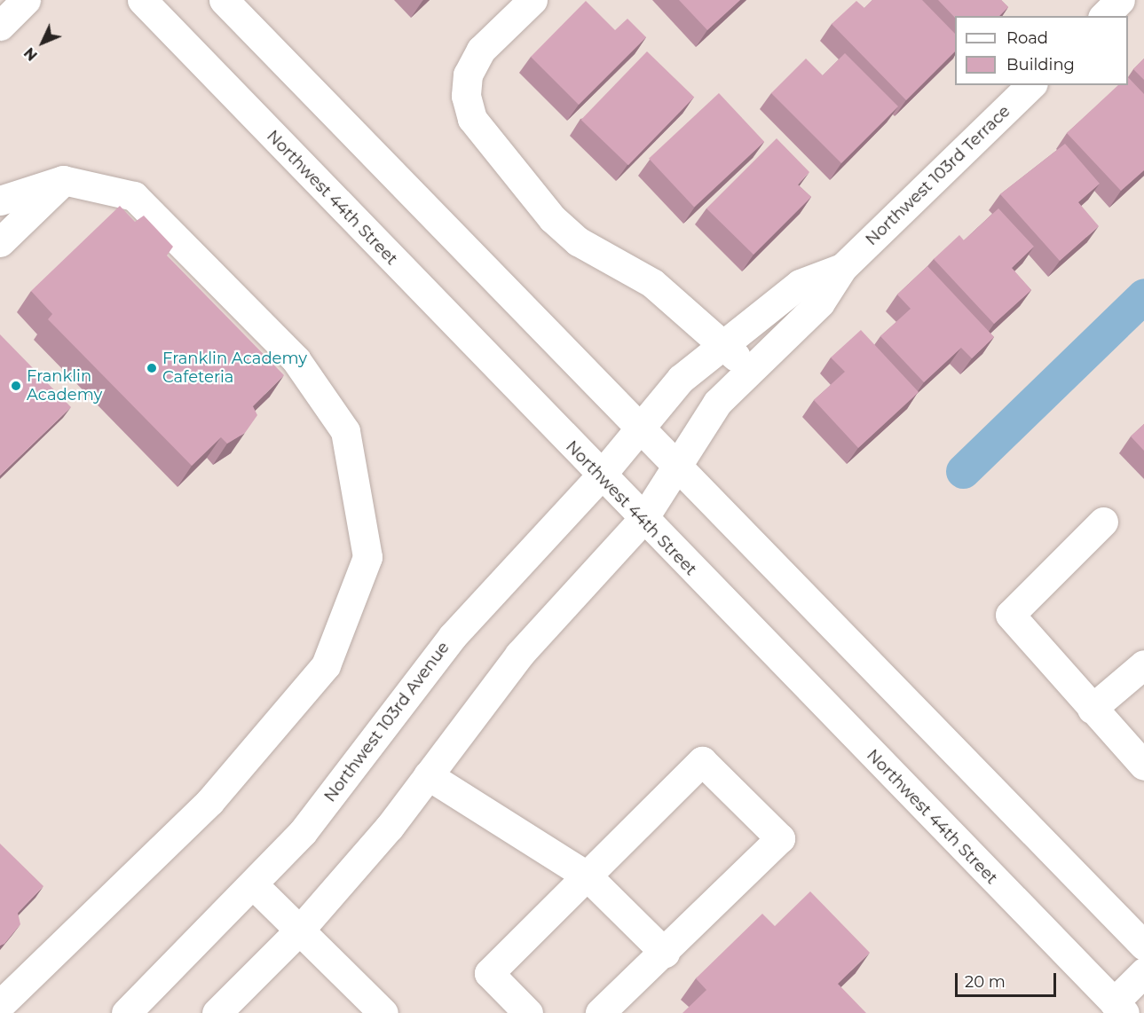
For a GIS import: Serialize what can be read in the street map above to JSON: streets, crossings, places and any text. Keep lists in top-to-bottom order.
{
  "streets": {
    "street": ["Northwest 103rd Terrace", "Northwest 44th Street", "Northwest 103rd Avenue"]
  },
  "crossings": [
    ["Northwest 103rd Terrace", "Northwest 103rd Avenue"],
    ["Northwest 44th Street", "Northwest 103rd Avenue"]
  ],
  "places": ["Franklin Academy Cafeteria", "Franklin Academy"],
  "legend": ["Road", "Building"],
  "scale_bar": "20 m",
  "north": "bottom left"
}
